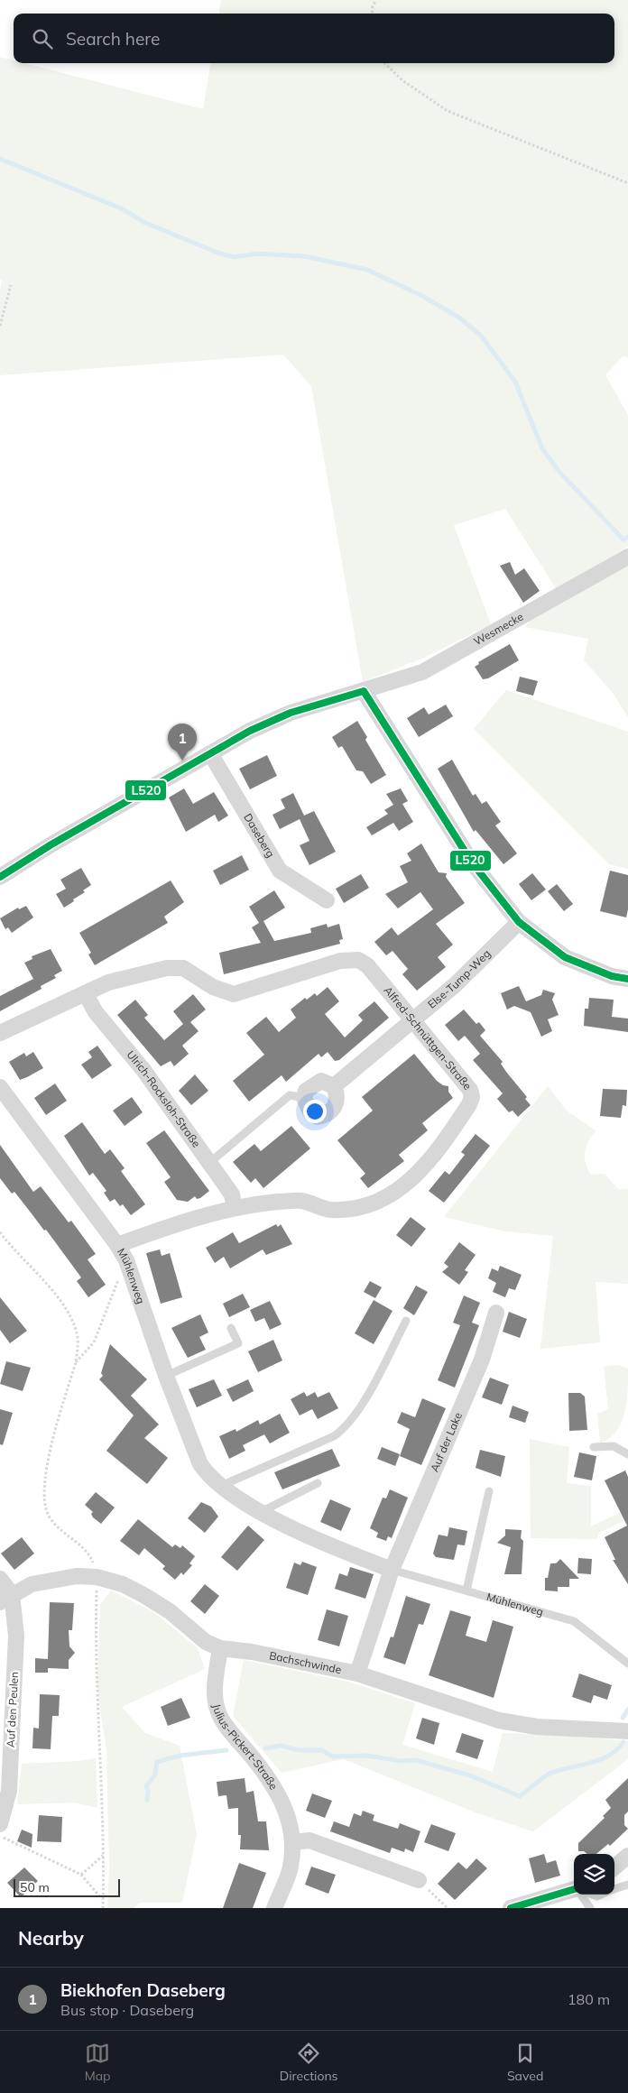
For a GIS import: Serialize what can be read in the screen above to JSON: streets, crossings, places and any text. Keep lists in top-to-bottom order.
{
  "streets": {
    "street": [
      "Wesmecke",
      "Daseberg",
      "Else-Tump-Weg",
      "Alfred-Schnüttgen-Straße",
      "Ulrich-Rocksloh-Straße",
      "Mühlenweg",
      "Auf der Lake",
      "Bachschwinde",
      "Auf den Peulen",
      "Julius-Pickert-Straße"
    ]
  },
  "crossings": [
    ["Else-Tump-Weg", "Alfred-Schnüttgen-Straße"],
    ["Alfred-Schnüttgen-Straße", "Ulrich-Rocksloh-Straße"],
    ["Alfred-Schnüttgen-Straße", "Mühlenweg"],
    ["Mühlenweg", "Auf der Lake"],
    ["Bachschwinde", "Auf den Peulen"],
    ["Bachschwinde", "Julius-Pickert-Straße"]
  ],
  "lines": ["transit line L520"],
  "scale_bar": "50 m",
  "page": {
    "search": "Search here",
    "pins": "1",
    "scale": "50 m",
    "heading": "Nearby",
    "list": [
      {
        "mark": "1",
        "name": "Biekhofen Daseberg",
        "note": "Bus stop · Daseberg",
        "value": "180 m"
      }
    ],
    "nav": ["Map", "Directions", "Saved"]
  }
}
